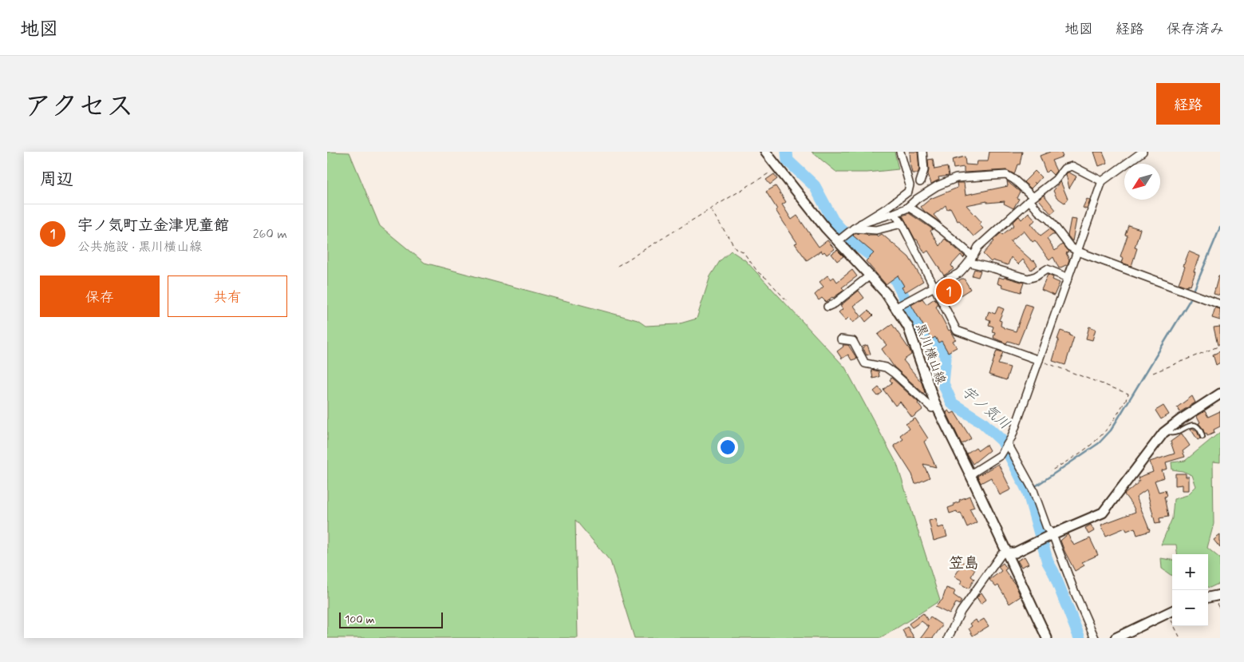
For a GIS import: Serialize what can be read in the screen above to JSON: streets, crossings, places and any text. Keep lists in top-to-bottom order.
{
  "streets": {
    "main road": ["黒川横山線"]
  },
  "districts": ["笠島"],
  "water": ["宇ノ気川"],
  "scale_bar": "100 m",
  "north": "bottom left",
  "page": {
    "header": "地図",
    "nav": ["地図", "経路", "保存済み"],
    "title": "アクセス",
    "buttons": [
      "経路",
      ["保存", "共有"]
    ],
    "heading": "周辺",
    "list": [
      {
        "mark": "1",
        "name": "宇ノ気町立金津児童館",
        "note": "公共施設 · 黒川横山線",
        "value": "260 m"
      }
    ],
    "pins": "1",
    "map_buttons": ["+", "−"],
    "scale": "100 m"
  }
}
